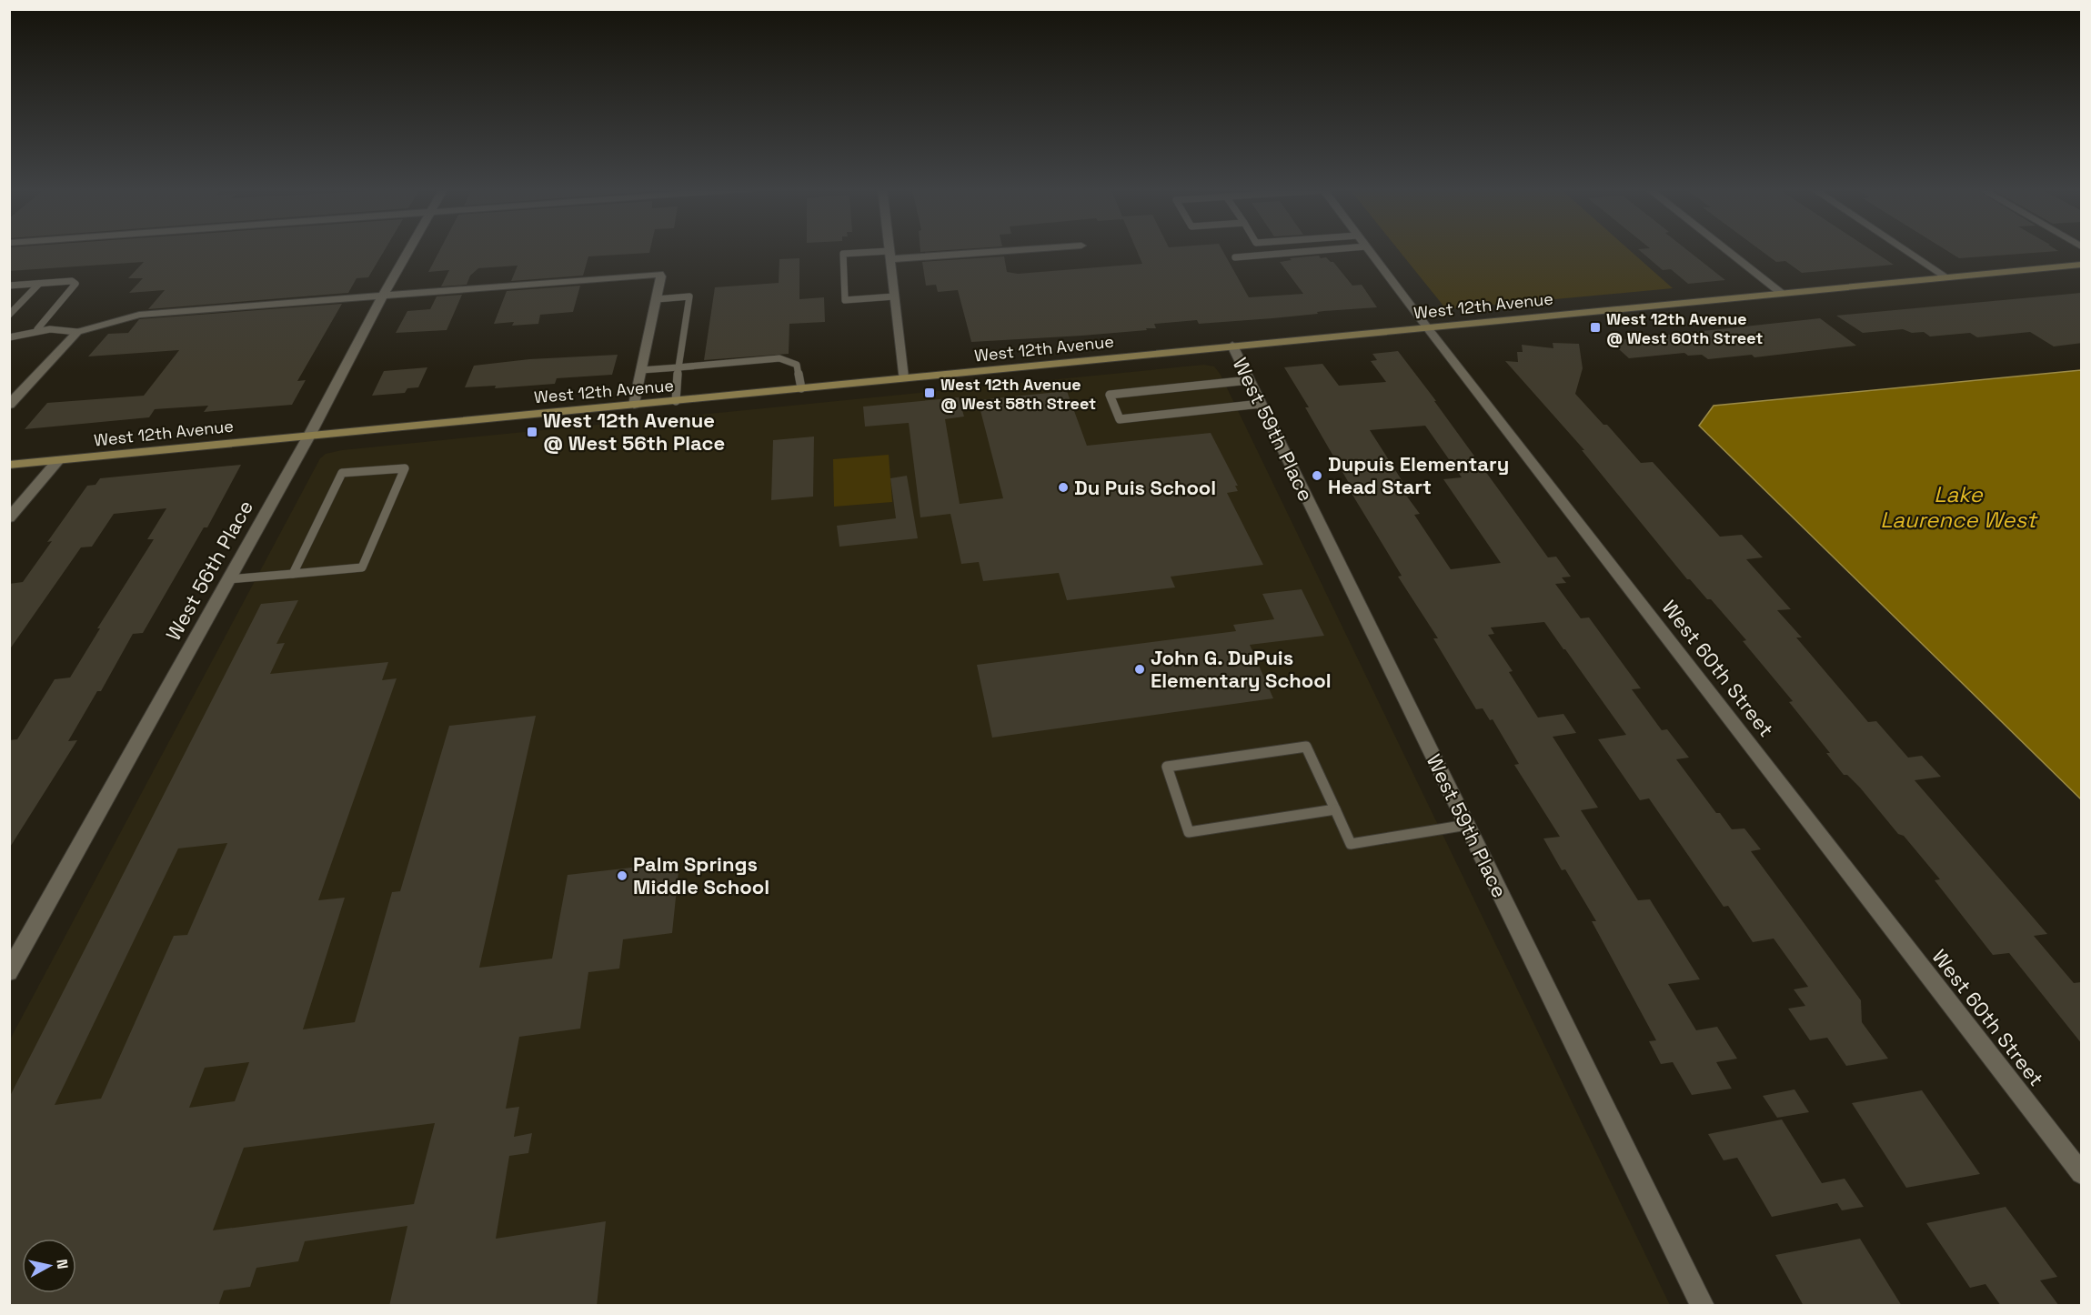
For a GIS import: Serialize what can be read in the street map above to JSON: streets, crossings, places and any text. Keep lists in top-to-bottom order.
{
  "streets": {
    "main road": ["West 12th Avenue"],
    "street": ["West 59th Place", "West 56th Place", "West 60th Street"]
  },
  "crossings": [
    ["West 12th Avenue", "West 59th Place"],
    ["West 12th Avenue", "West 56th Place"],
    ["West 12th Avenue", "West 60th Street"]
  ],
  "water": ["Lake Laurence West"],
  "places": {
    "transit": ["West 12th Avenue @ West 60th Street", "West 12th Avenue @ West 58th Street", "West 12th Avenue @ West 56th Place"],
    "other": [
      "Dupuis Elementary Head Start",
      "Du Puis School",
      "John G. DuPuis Elementary School",
      "Palm Springs Middle School"
    ]
  },
  "north": "right"
}
